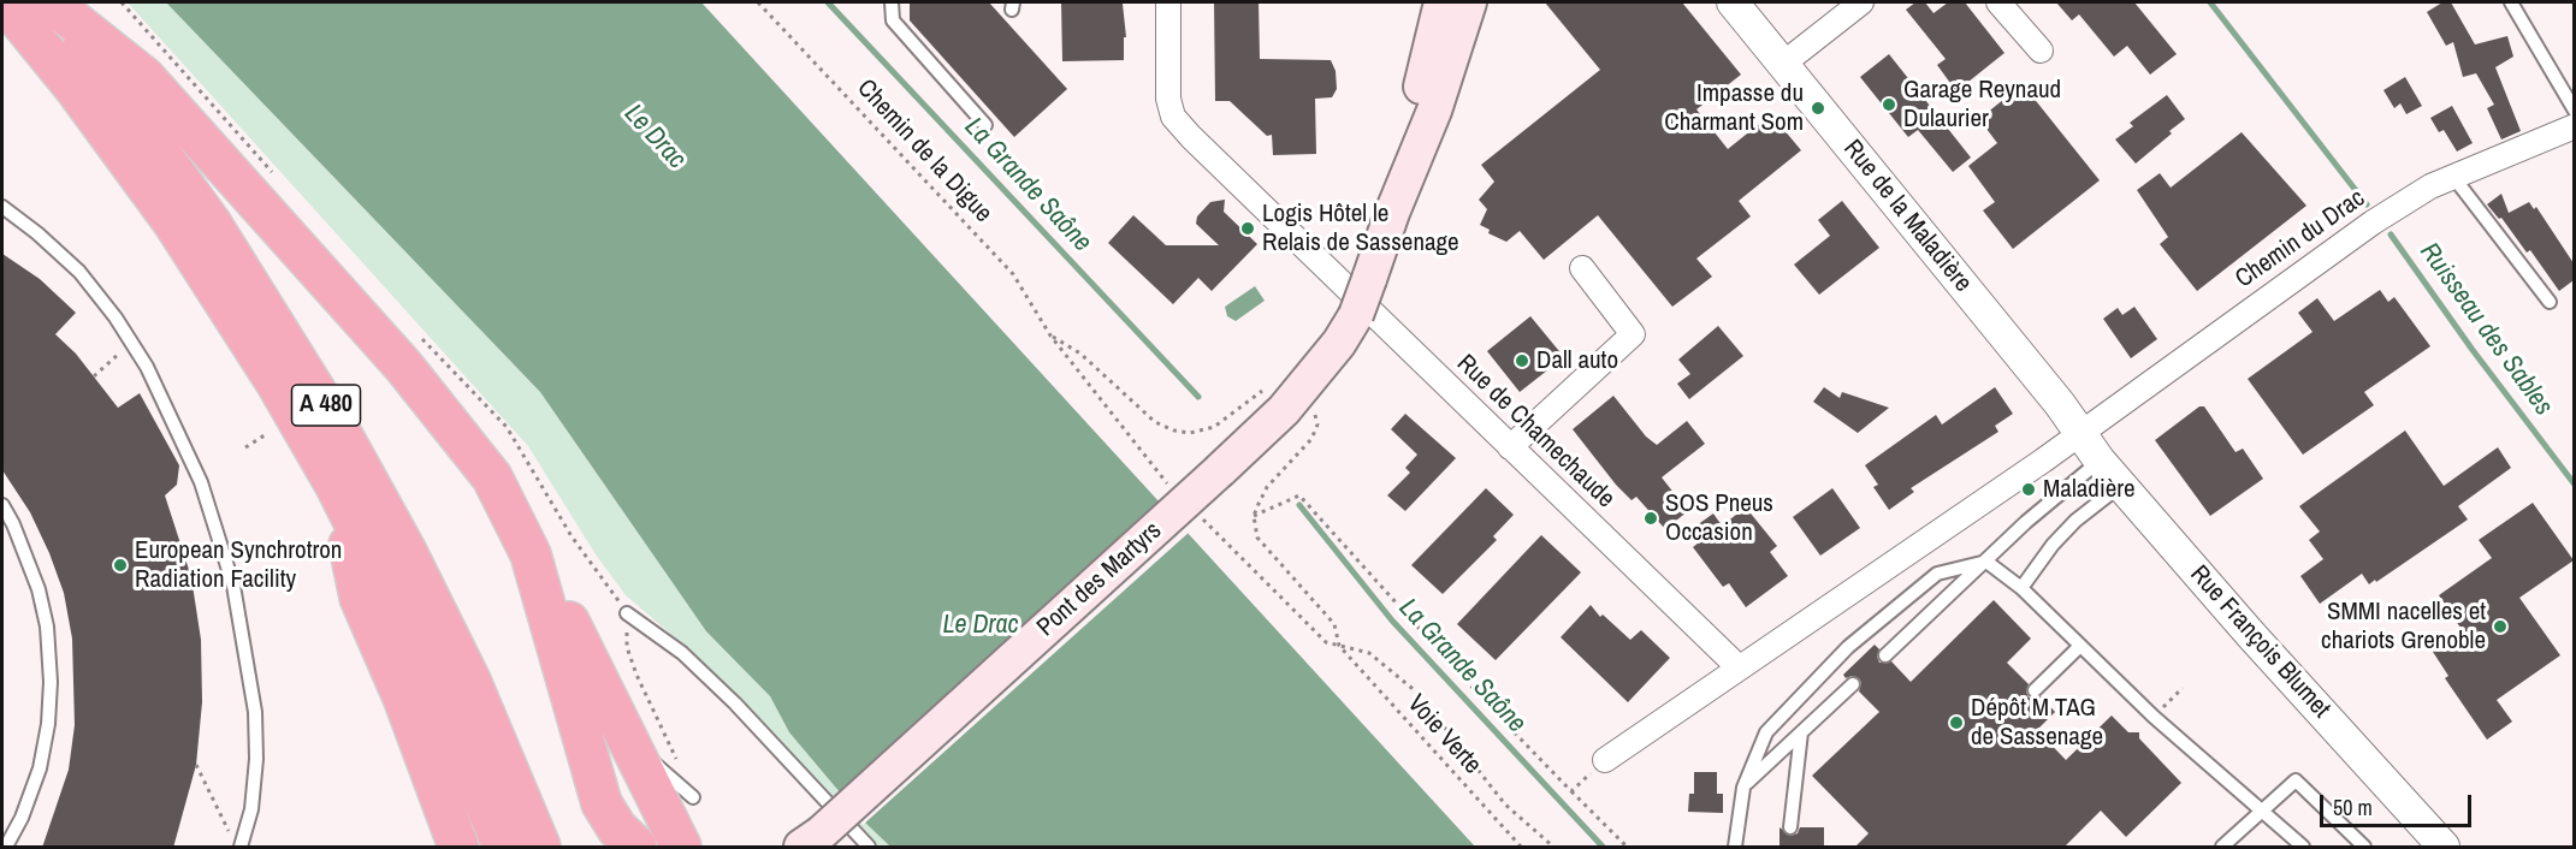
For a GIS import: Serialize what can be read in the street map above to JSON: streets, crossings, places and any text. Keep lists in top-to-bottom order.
{
  "streets": {
    "highway": ["A 480"],
    "main road": ["Pont des Martyrs"],
    "street": [
      "Rue de la Maladière",
      "Chemin du Drac",
      "Rue de Chamechaude",
      "Rue François Blumet"
    ],
    "path": ["Chemin de la Digue", "Voie Verte"]
  },
  "crossings": [
    ["Rue de la Maladière", "Chemin du Drac"],
    ["Rue de la Maladière", "Rue François Blumet"],
    ["Chemin du Drac", "Rue François Blumet"]
  ],
  "water": ["Le Drac", "La Grande Saône", "Ruisseau des Sables"],
  "places": [
    "Garage Reynaud Dulaurier",
    "Impasse du Charmant Som",
    "Logis Hôtel le Relais de Sassenage",
    "Dall auto",
    "Maladière",
    "SOS Pneus Occasion",
    "European Synchrotron Radiation Facility",
    "SMMI nacelles et chariots Grenoble",
    "Dépôt M TAG de Sassenage"
  ],
  "scale_bar": "50 m"
}
